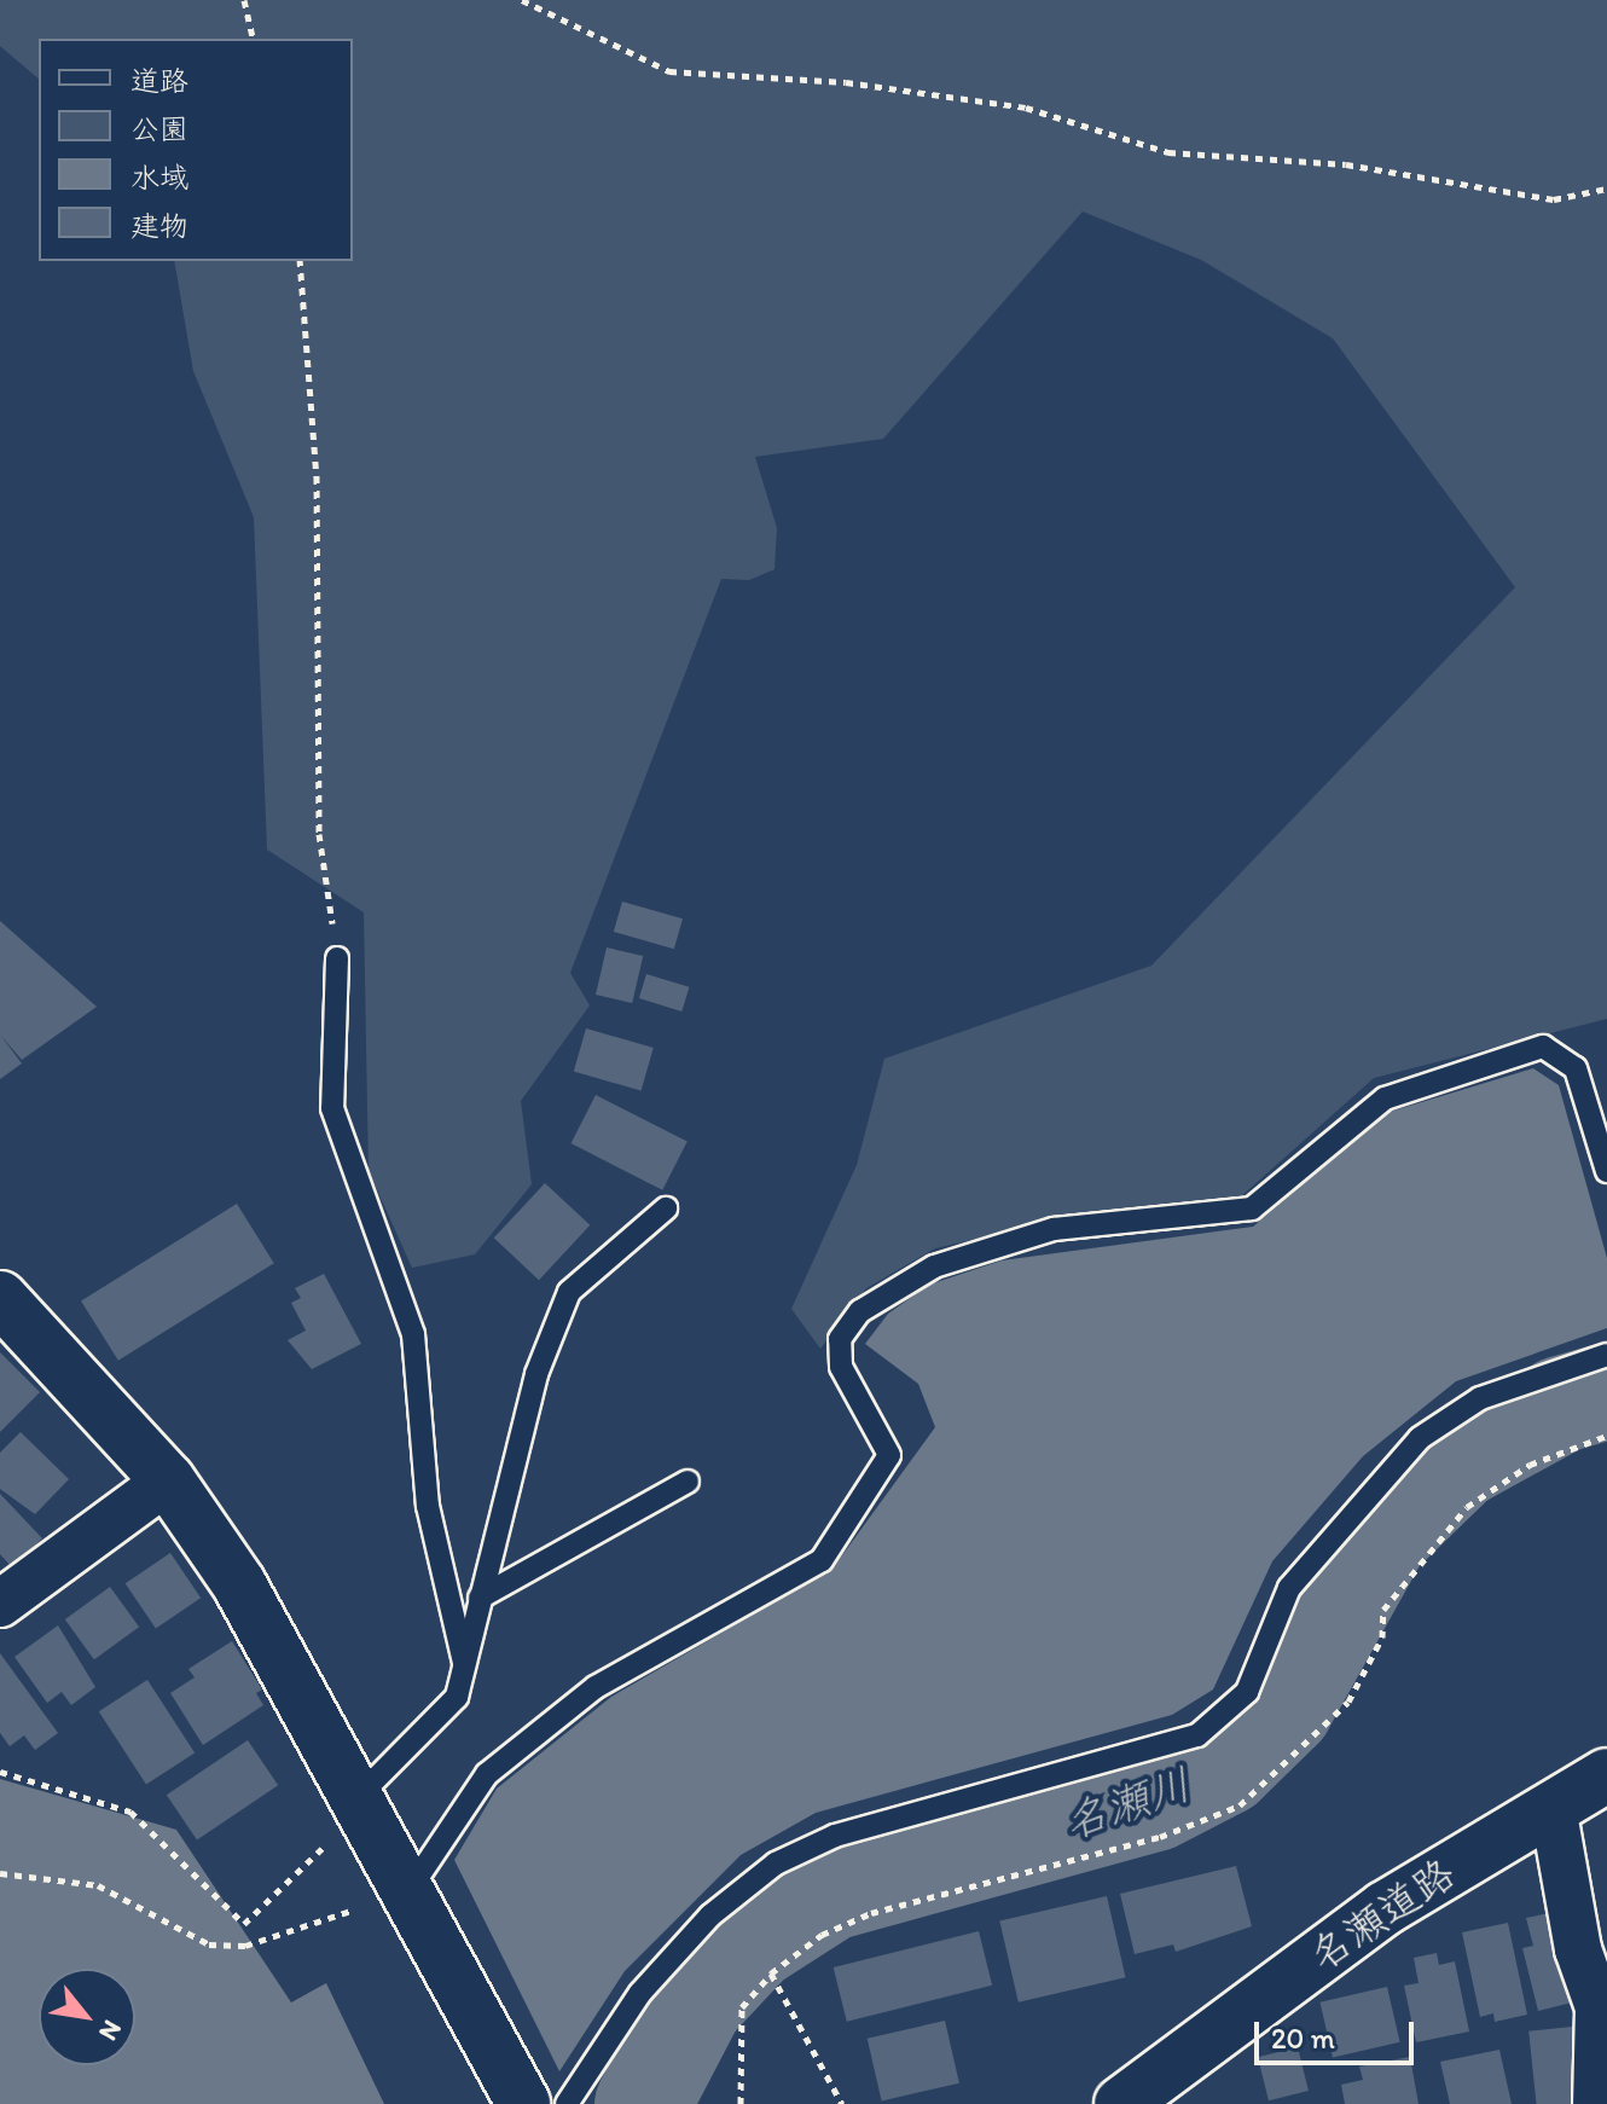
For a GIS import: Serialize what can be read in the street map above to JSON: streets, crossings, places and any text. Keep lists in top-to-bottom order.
{
  "streets": {
    "street": ["名瀬道路"]
  },
  "water": ["名瀬川"],
  "legend": [
    "道路",
    "公園",
    "水域",
    "建物"
  ],
  "scale_bar": "20 m",
  "north": "bottom right"
}
